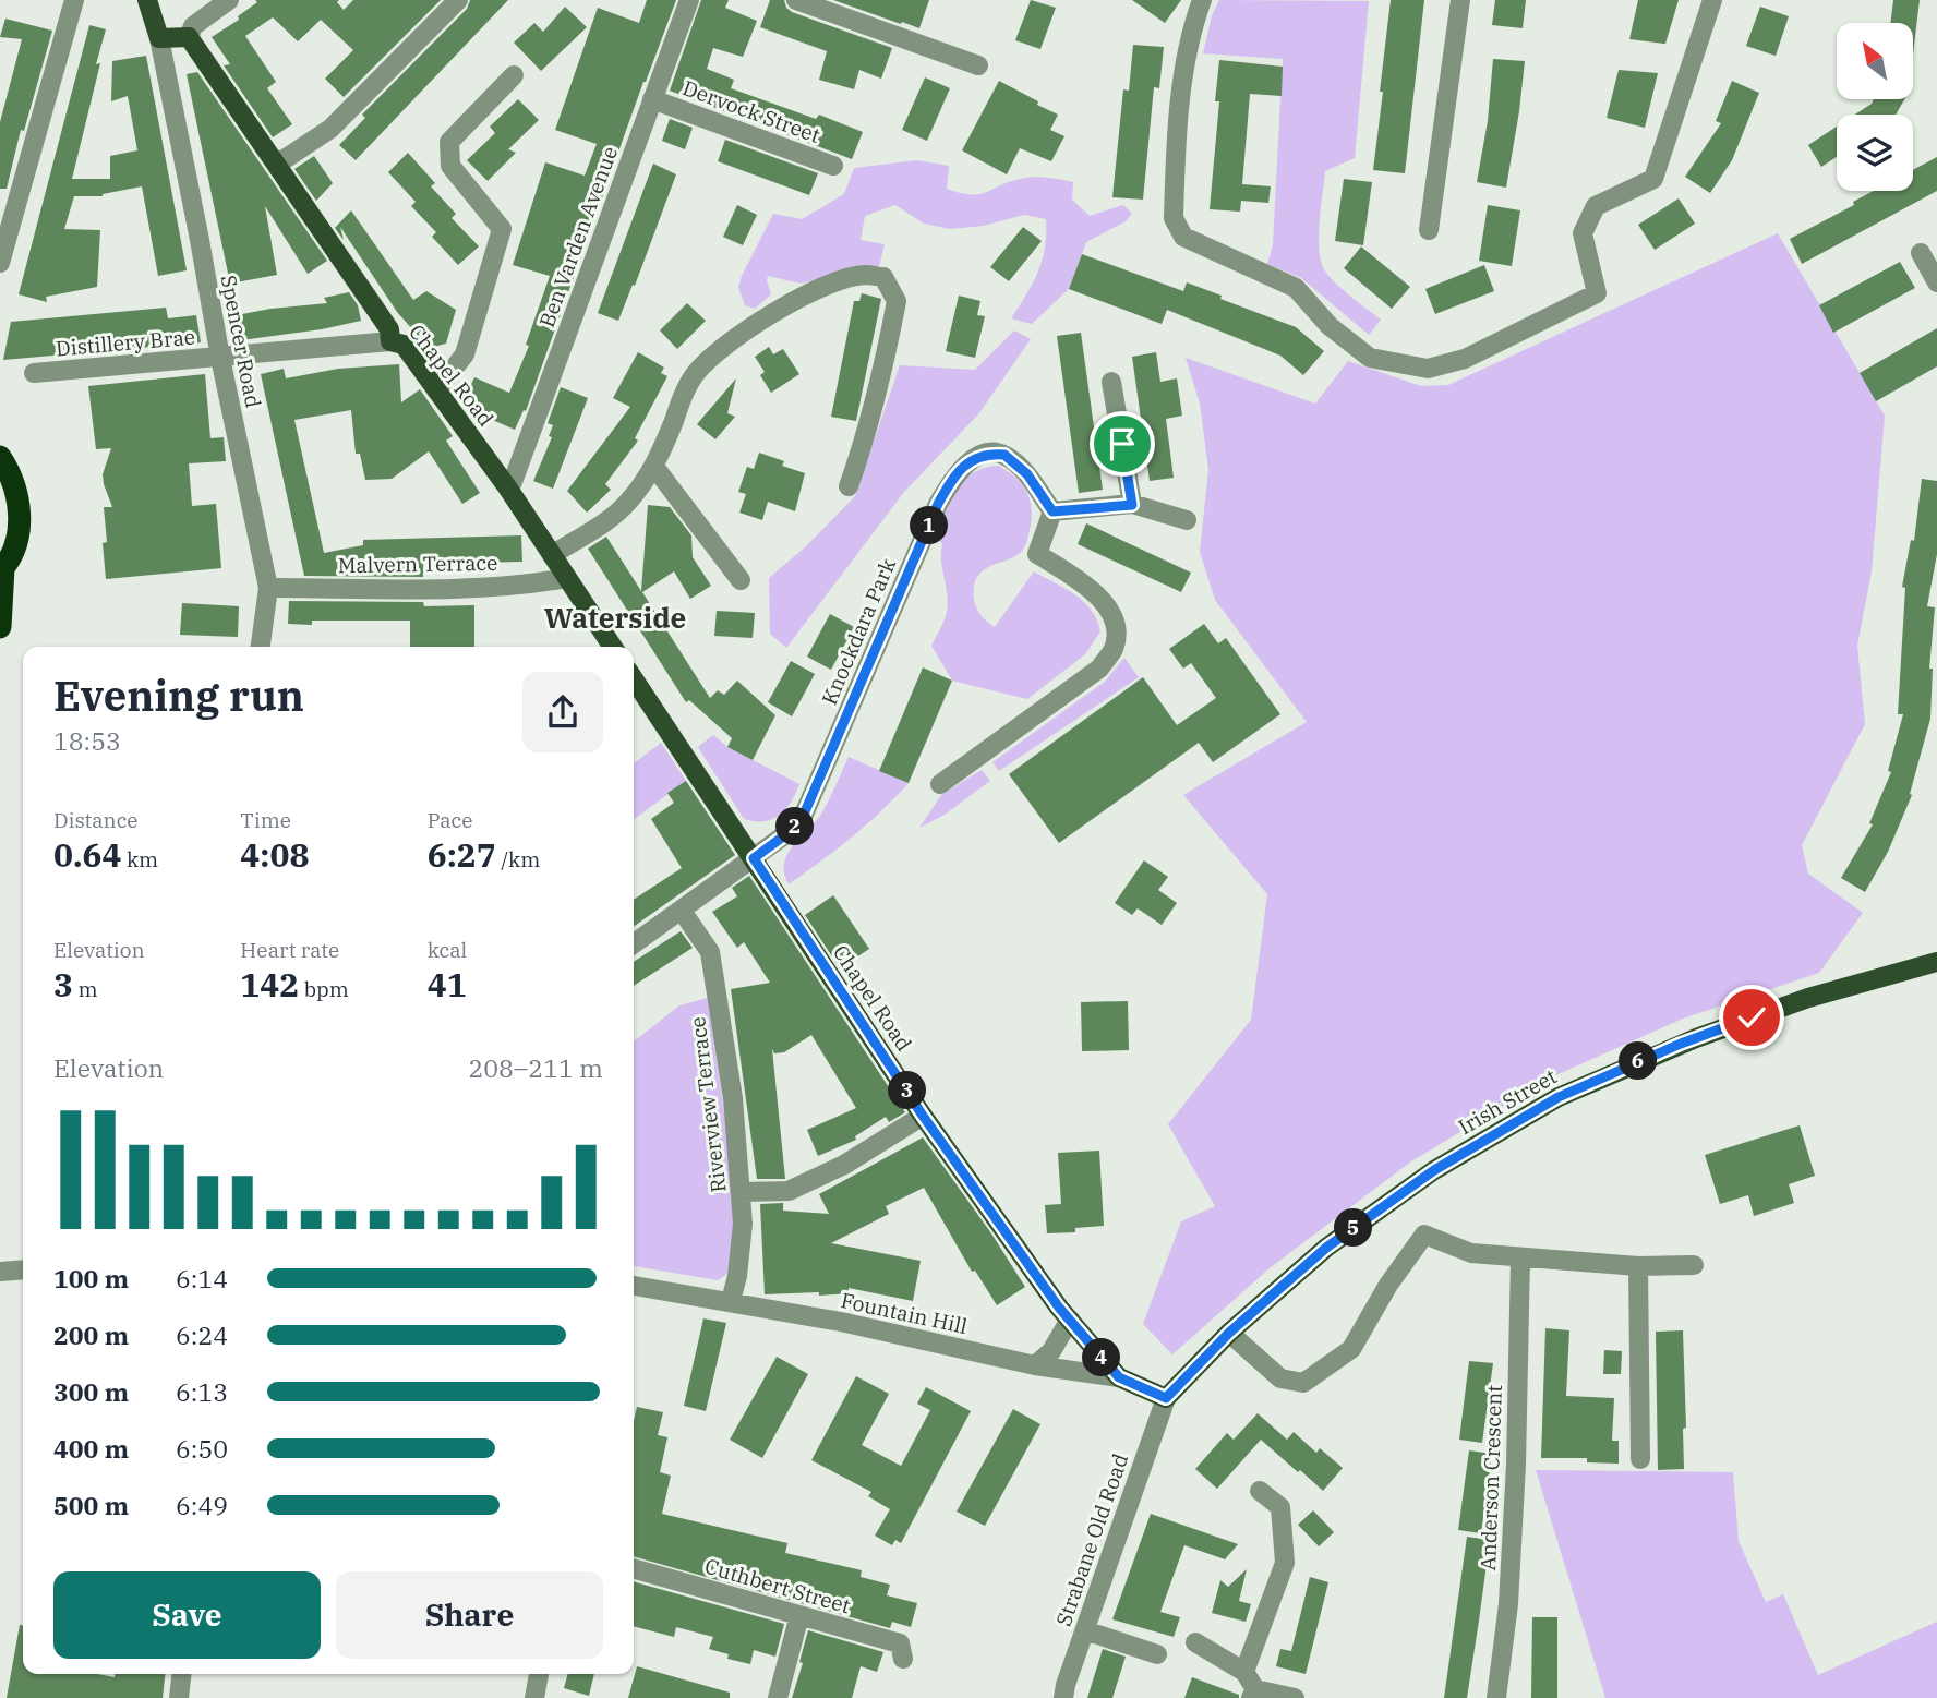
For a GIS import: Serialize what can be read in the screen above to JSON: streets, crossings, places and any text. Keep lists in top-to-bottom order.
{
  "streets": {
    "main road": ["Chapel Road", "Irish Street", "Fountain Hill"],
    "street": [
      "Dervock Street",
      "Ben Varden Avenue",
      "Spencer Road",
      "Distillery Brae",
      "Malvern Terrace",
      "Knockdara Park",
      "Riverview Terrace",
      "Anderson Crescent",
      "Strabane Old Road",
      "Cuthbert Street"
    ]
  },
  "crossings": [
    ["Dervock Street", "Ben Varden Avenue"],
    ["Ben Varden Avenue", "Chapel Road"],
    ["Spencer Road", "Distillery Brae"],
    ["Spencer Road", "Malvern Terrace"],
    ["Distillery Brae", "Chapel Road"],
    ["Chapel Road", "Malvern Terrace"],
    ["Chapel Road", "Knockdara Park"],
    ["Chapel Road", "Fountain Hill"],
    ["Irish Street", "Fountain Hill"],
    ["Irish Street", "Strabane Old Road"],
    ["Riverview Terrace", "Fountain Hill"],
    ["Fountain Hill", "Strabane Old Road"]
  ],
  "districts": ["Waterside"],
  "north": "top left",
  "page": {
    "pins": [
      "1",
      "2",
      "6",
      "3",
      "5",
      "4"
    ],
    "heading": ["Evening run", "18:53"],
    "stats": [
      ["Distance", "0.64 km"],
      ["Time", "4:08"],
      ["Pace", "6:27 /km"],
      ["Elevation", "3 m"],
      ["Heart rate", "142 bpm"],
      ["kcal", "41"]
    ],
    "chart": ["Elevation", "208–211 m"],
    "list": [
      {
        "name": "100 m",
        "note": "6:14"
      },
      {
        "name": "200 m",
        "note": "6:24"
      },
      {
        "name": "300 m",
        "note": "6:13"
      },
      {
        "name": "400 m",
        "note": "6:50"
      },
      {
        "name": "500 m",
        "note": "6:49"
      }
    ],
    "buttons": ["Save", "Share"]
  }
}
